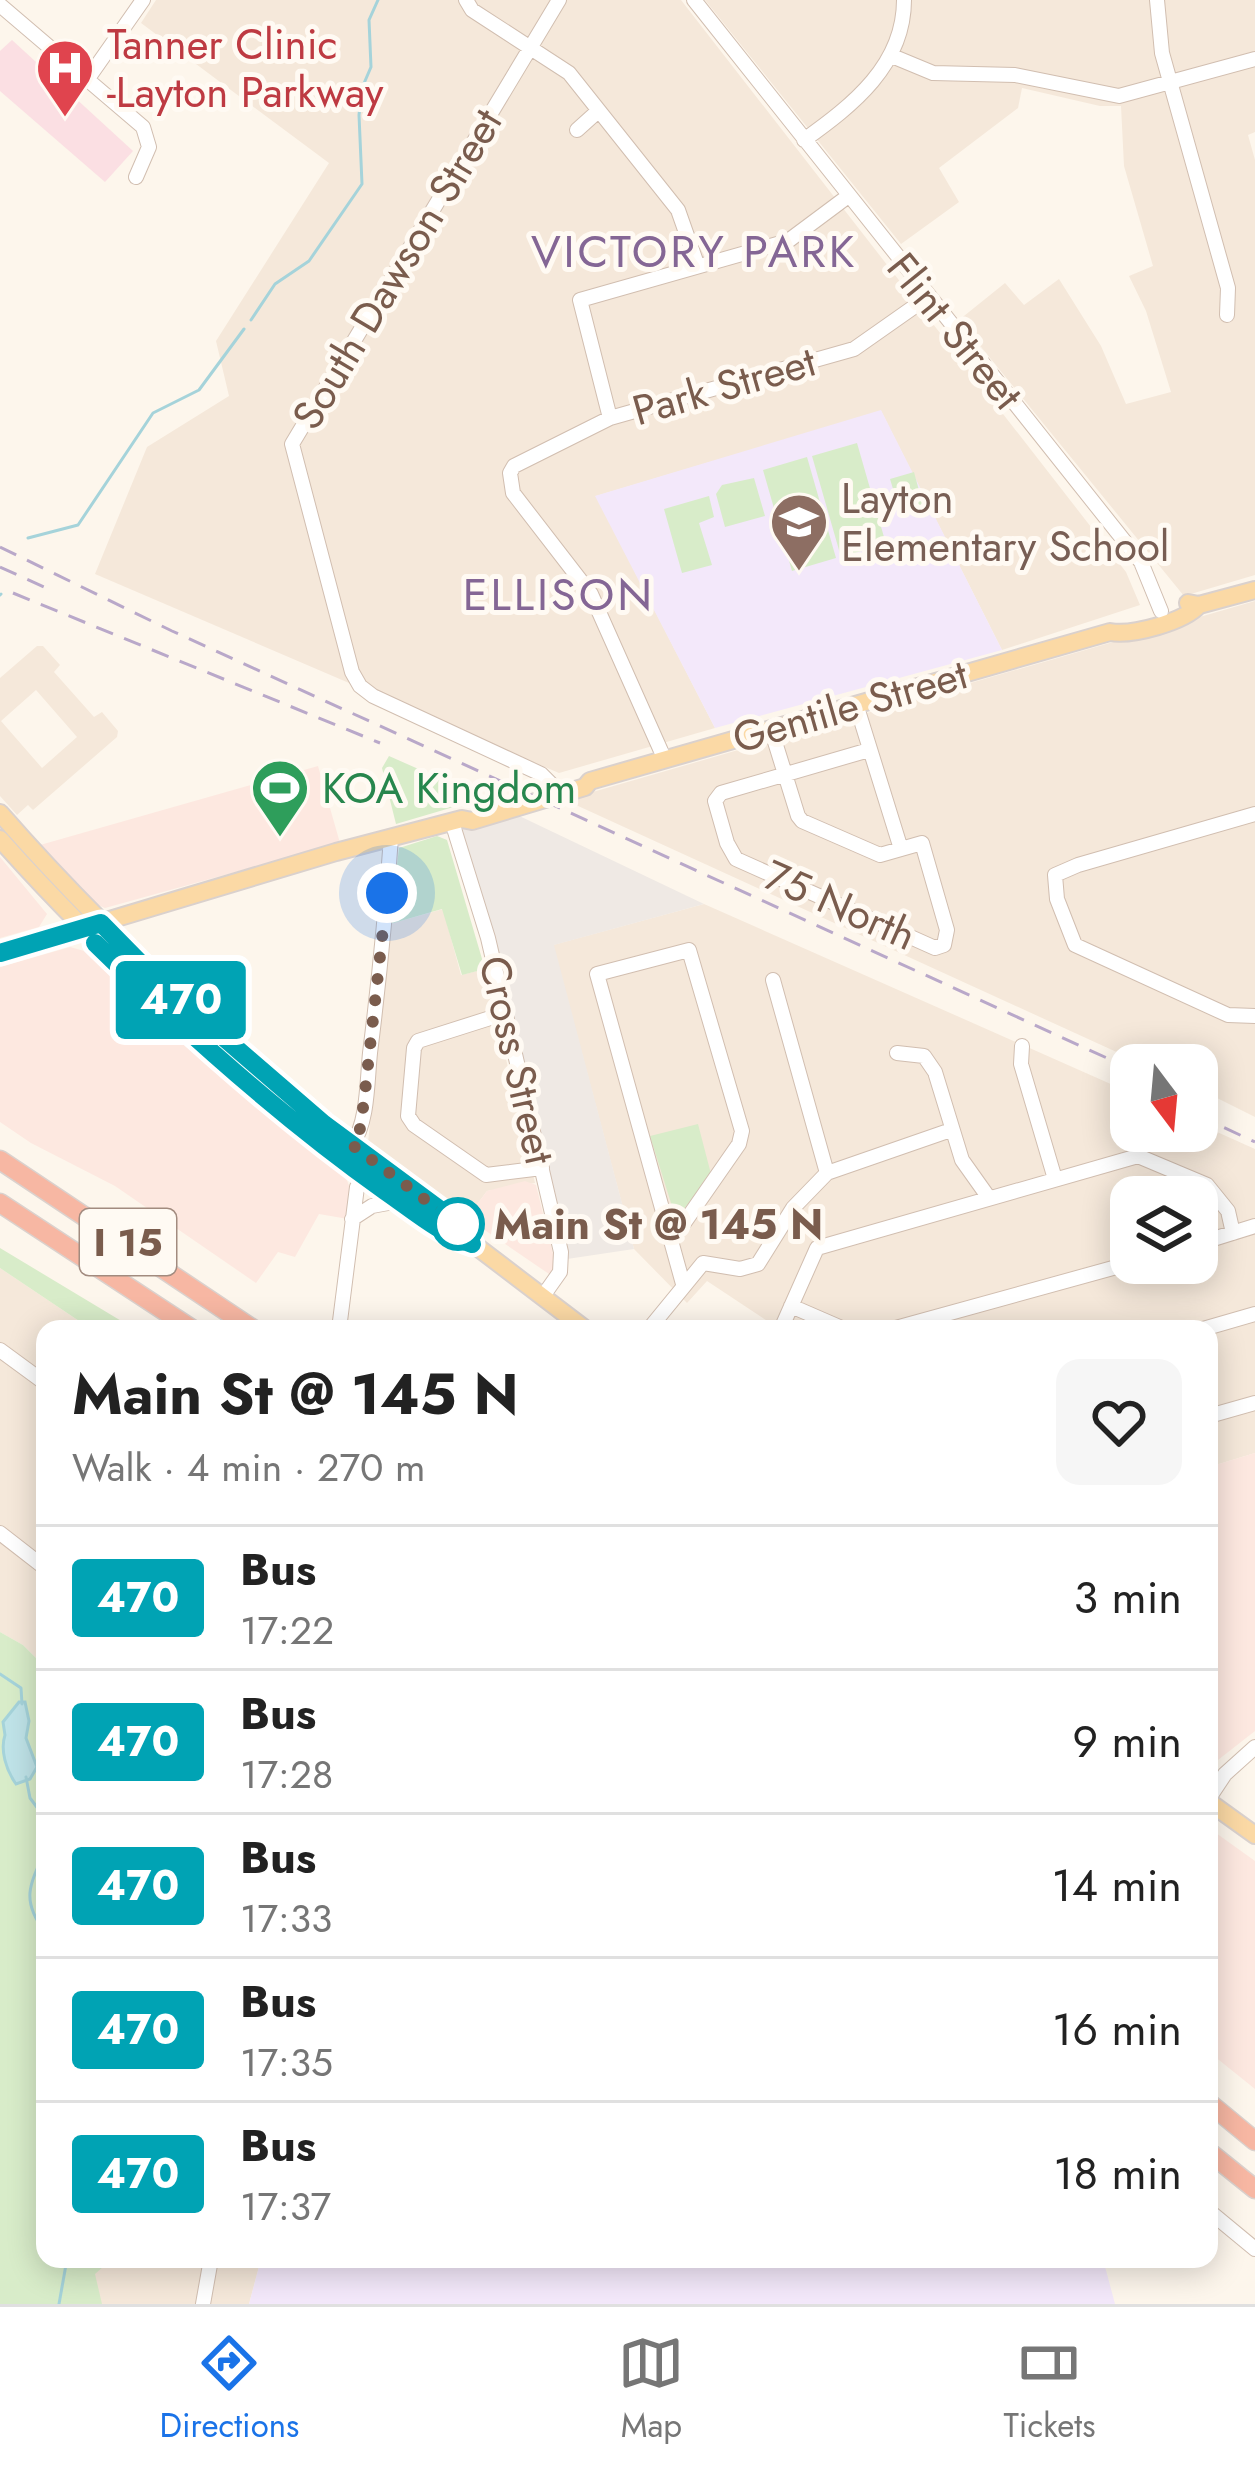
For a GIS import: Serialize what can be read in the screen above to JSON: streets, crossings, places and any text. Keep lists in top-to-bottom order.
{
  "streets": {
    "highway": ["I 15"],
    "main road": ["Gentile Street"],
    "street": [
      "South Dawson Street",
      "Flint Street",
      "Park Street",
      "75 North",
      "Cross Street"
    ]
  },
  "crossings": [
    ["South Dawson Street", "Gentile Street"],
    ["Flint Street", "Park Street"],
    ["Flint Street", "Gentile Street"],
    ["Park Street", "Gentile Street"],
    ["Gentile Street", "Cross Street"]
  ],
  "districts": ["VICTORY PARK", "ELLISON"],
  "places": {
    "hospital": ["Tanner Clinic -Layton Parkway"],
    "school or university": ["Layton Elementary School"],
    "sports": ["KOA Kingdom"],
    "other": ["Main St @ 145 N"]
  },
  "lines": ["bus line 470"],
  "north": "bottom",
  "page": {
    "on_map": "470",
    "heading": ["Main St @ 145 N", "Walk · 4 min · 270 m"],
    "list": [
      {
        "mark": "470",
        "name": "Bus",
        "note": "17:22",
        "value": "3 min"
      },
      {
        "mark": "470",
        "name": "Bus",
        "note": "17:28",
        "value": "9 min"
      },
      {
        "mark": "470",
        "name": "Bus",
        "note": "17:33",
        "value": "14 min"
      },
      {
        "mark": "470",
        "name": "Bus",
        "note": "17:35",
        "value": "16 min"
      },
      {
        "mark": "470",
        "name": "Bus",
        "note": "17:37",
        "value": "18 min"
      }
    ],
    "tabs": ["Directions", "Map", "Tickets"]
  }
}
